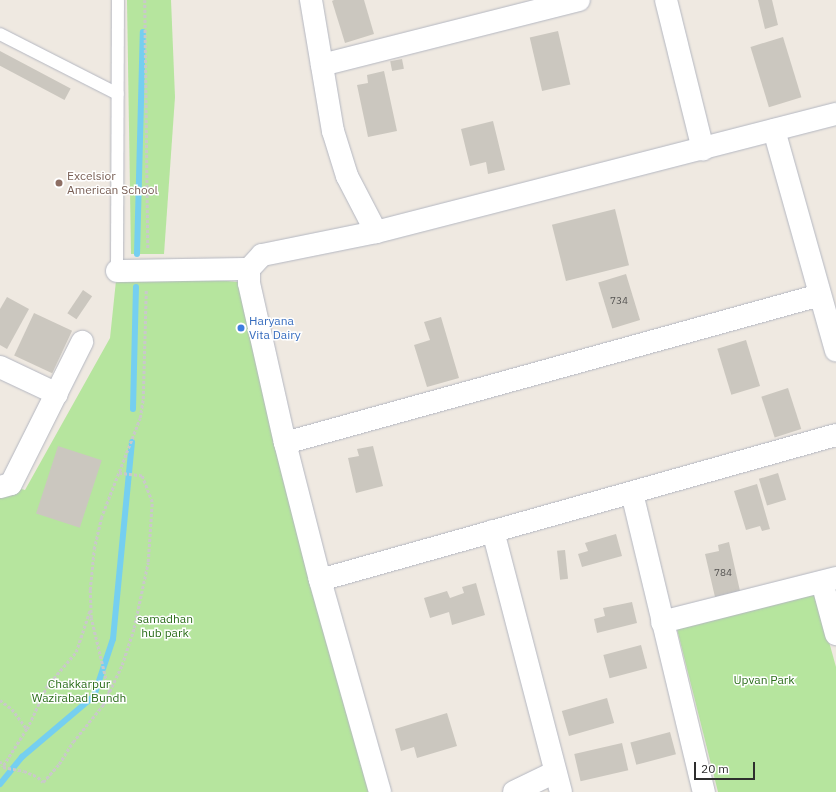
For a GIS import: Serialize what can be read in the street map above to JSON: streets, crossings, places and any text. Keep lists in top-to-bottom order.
{
  "parks": ["samadhan hub park", "Upvan Park", "Chakkarpur Wazirabad Bundh"],
  "places": ["Excelsior American School", "Haryana Vita Dairy"],
  "house_numbers": ["734", "784"],
  "scale_bar": "20 m"
}
